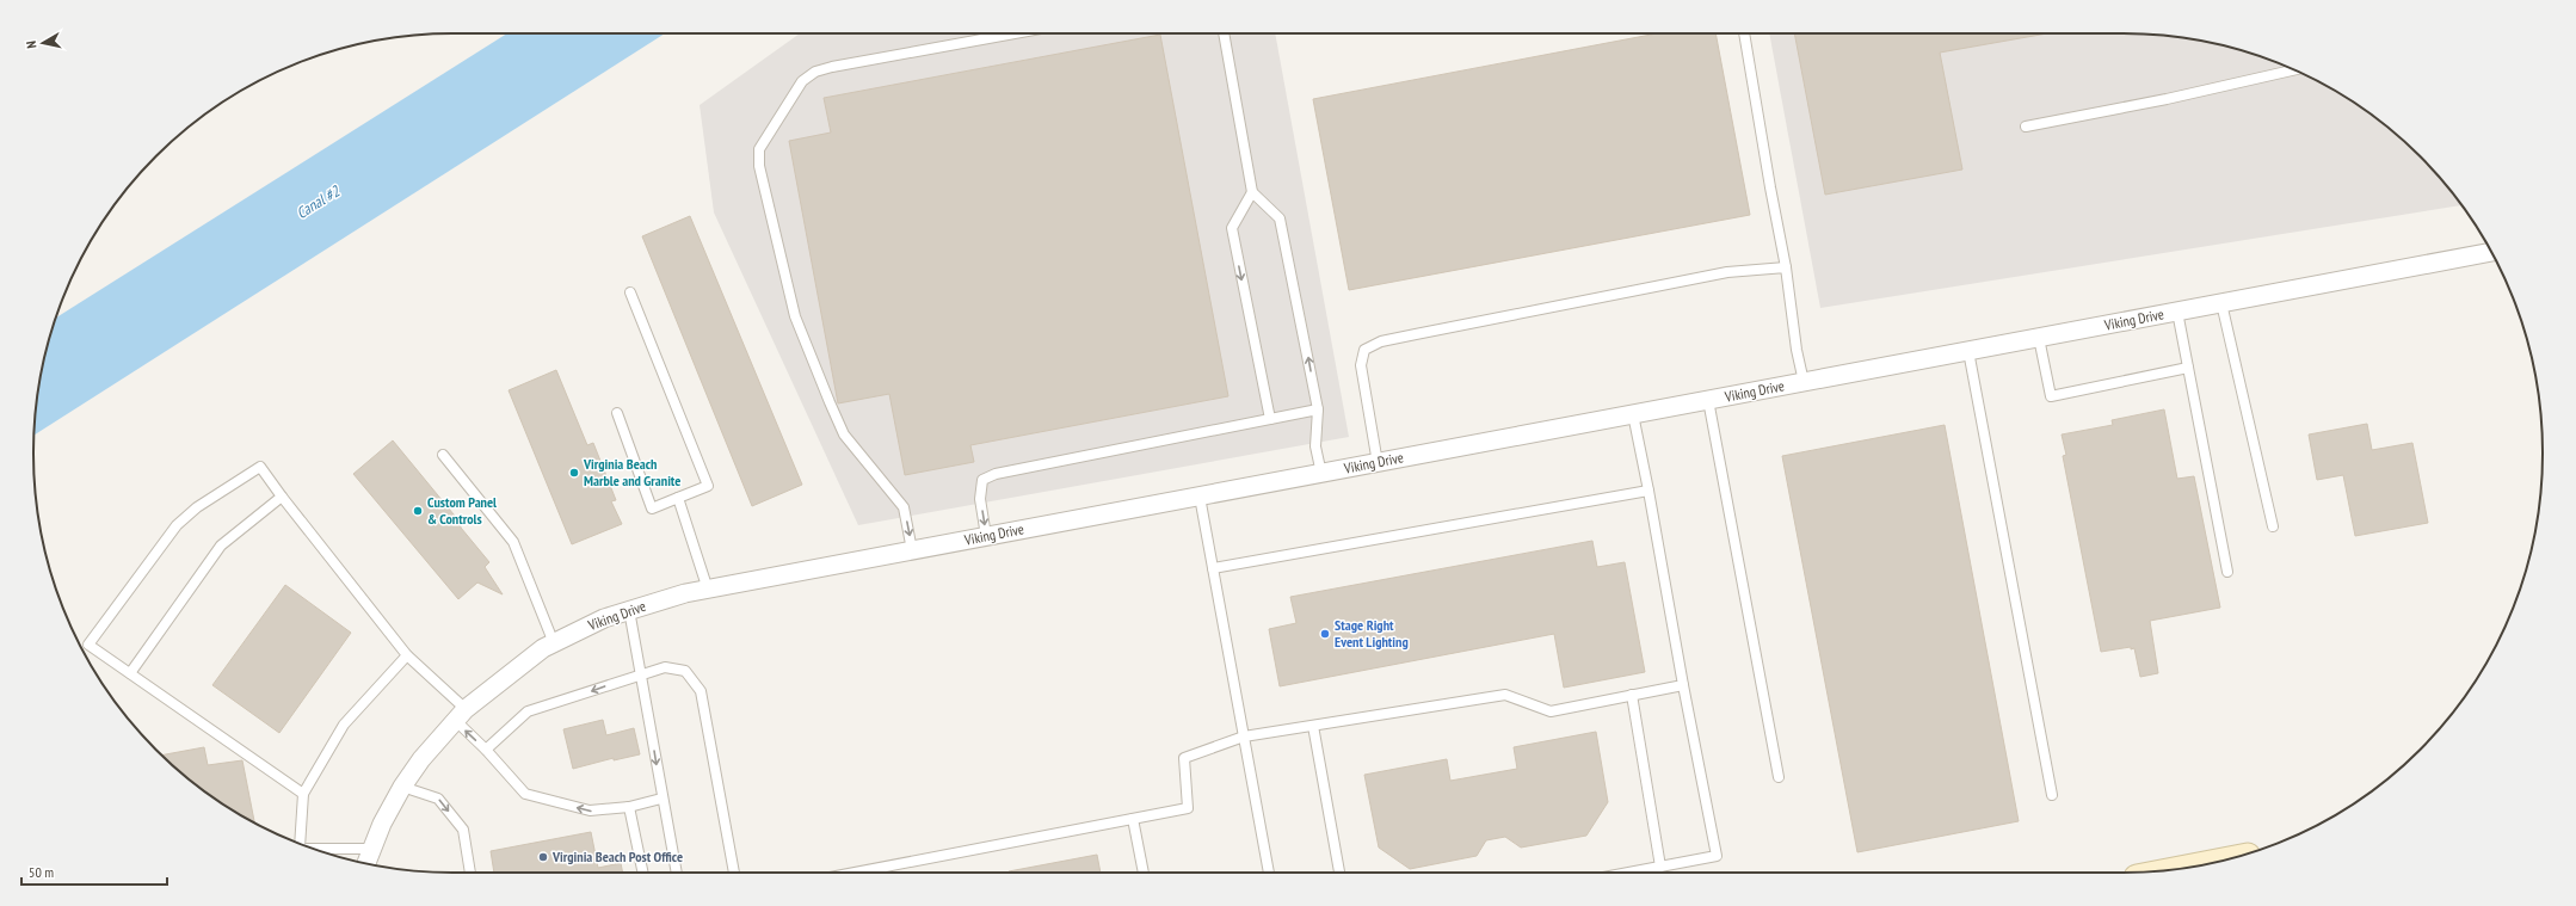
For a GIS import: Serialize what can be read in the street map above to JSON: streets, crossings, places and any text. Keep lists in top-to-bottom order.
{
  "streets": {
    "street": ["Viking Drive"]
  },
  "water": ["Canal #2"],
  "places": [
    "Virginia Beach Marble and Granite",
    "Custom Panel & Controls",
    "Stage Right Event Lighting",
    "Virginia Beach Post Office"
  ],
  "scale_bar": "50 m",
  "north": "left"
}
